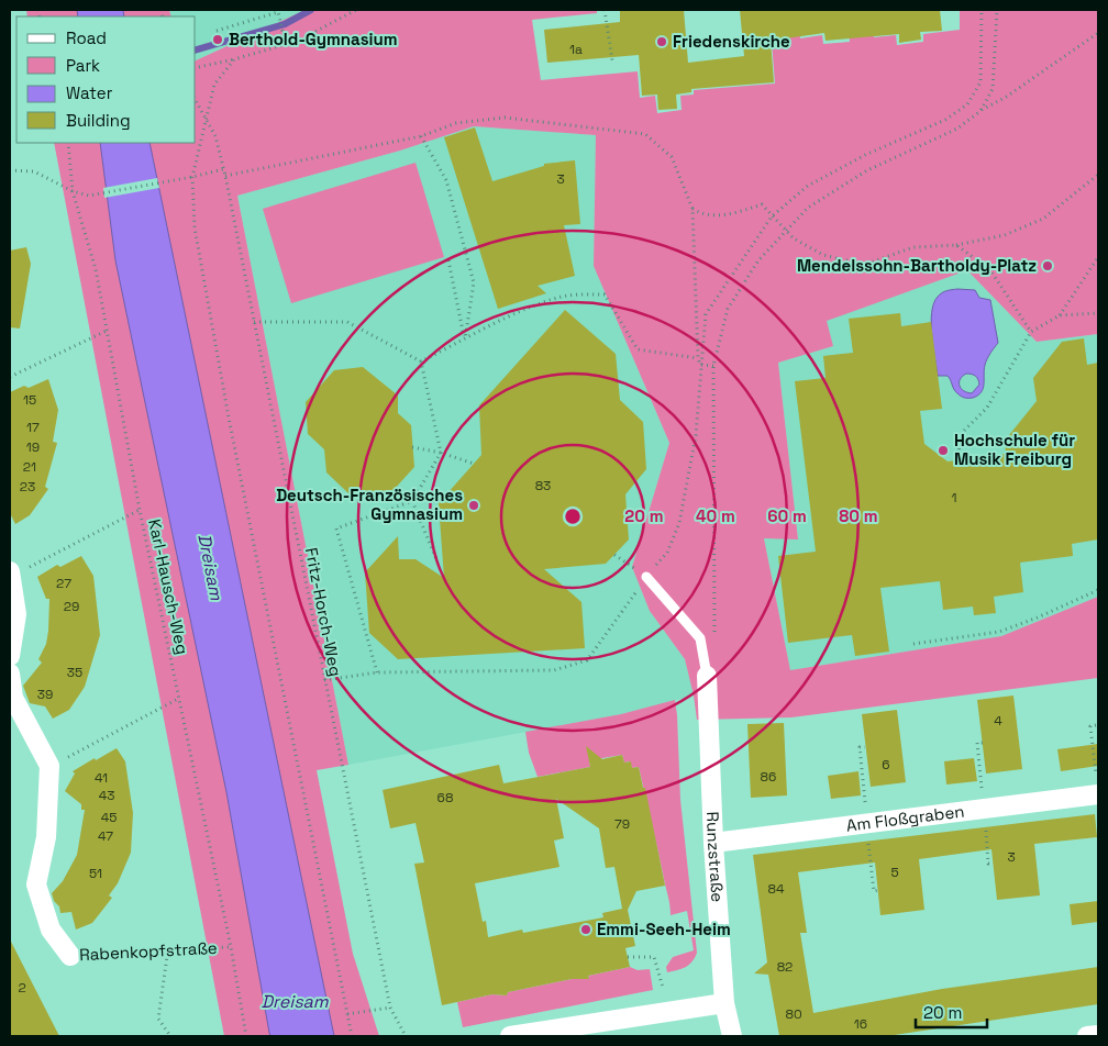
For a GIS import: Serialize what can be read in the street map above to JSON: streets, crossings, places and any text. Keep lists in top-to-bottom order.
{
  "streets": {
    "street": ["Am Floßgraben", "Runzstraße", "Rabenkopfstraße"],
    "path": ["Karl-Hausch-Weg", "Fritz-Horch-Weg"]
  },
  "crossings": [
    ["Karl-Hausch-Weg", "Rabenkopfstraße"],
    ["Am Floßgraben", "Runzstraße"]
  ],
  "water": ["Dreisam"],
  "places": [
    "Berthold-Gymnasium",
    "Friedenskirche",
    "Mendelssohn-Bartholdy-Platz",
    "Hochschule für Musik Freiburg",
    "Deutsch-Französisches Gymnasium",
    "Emmi-Seeh-Heim"
  ],
  "house_numbers": [
    "1a",
    "3",
    "15",
    "17",
    "19",
    "21",
    "83",
    "23",
    "1",
    "27",
    "29",
    "35",
    "39",
    "4",
    "6",
    "86",
    "41",
    "43",
    "68",
    "45",
    "79",
    "47",
    "3",
    "5",
    "51",
    "84",
    "82",
    "2",
    "80",
    "16"
  ],
  "legend": [
    "Road",
    "Park",
    "Water",
    "Building"
  ],
  "scale_bar": "20 m",
  "rings": [
    "20 m",
    "40 m",
    "60 m",
    "80 m"
  ]
}
